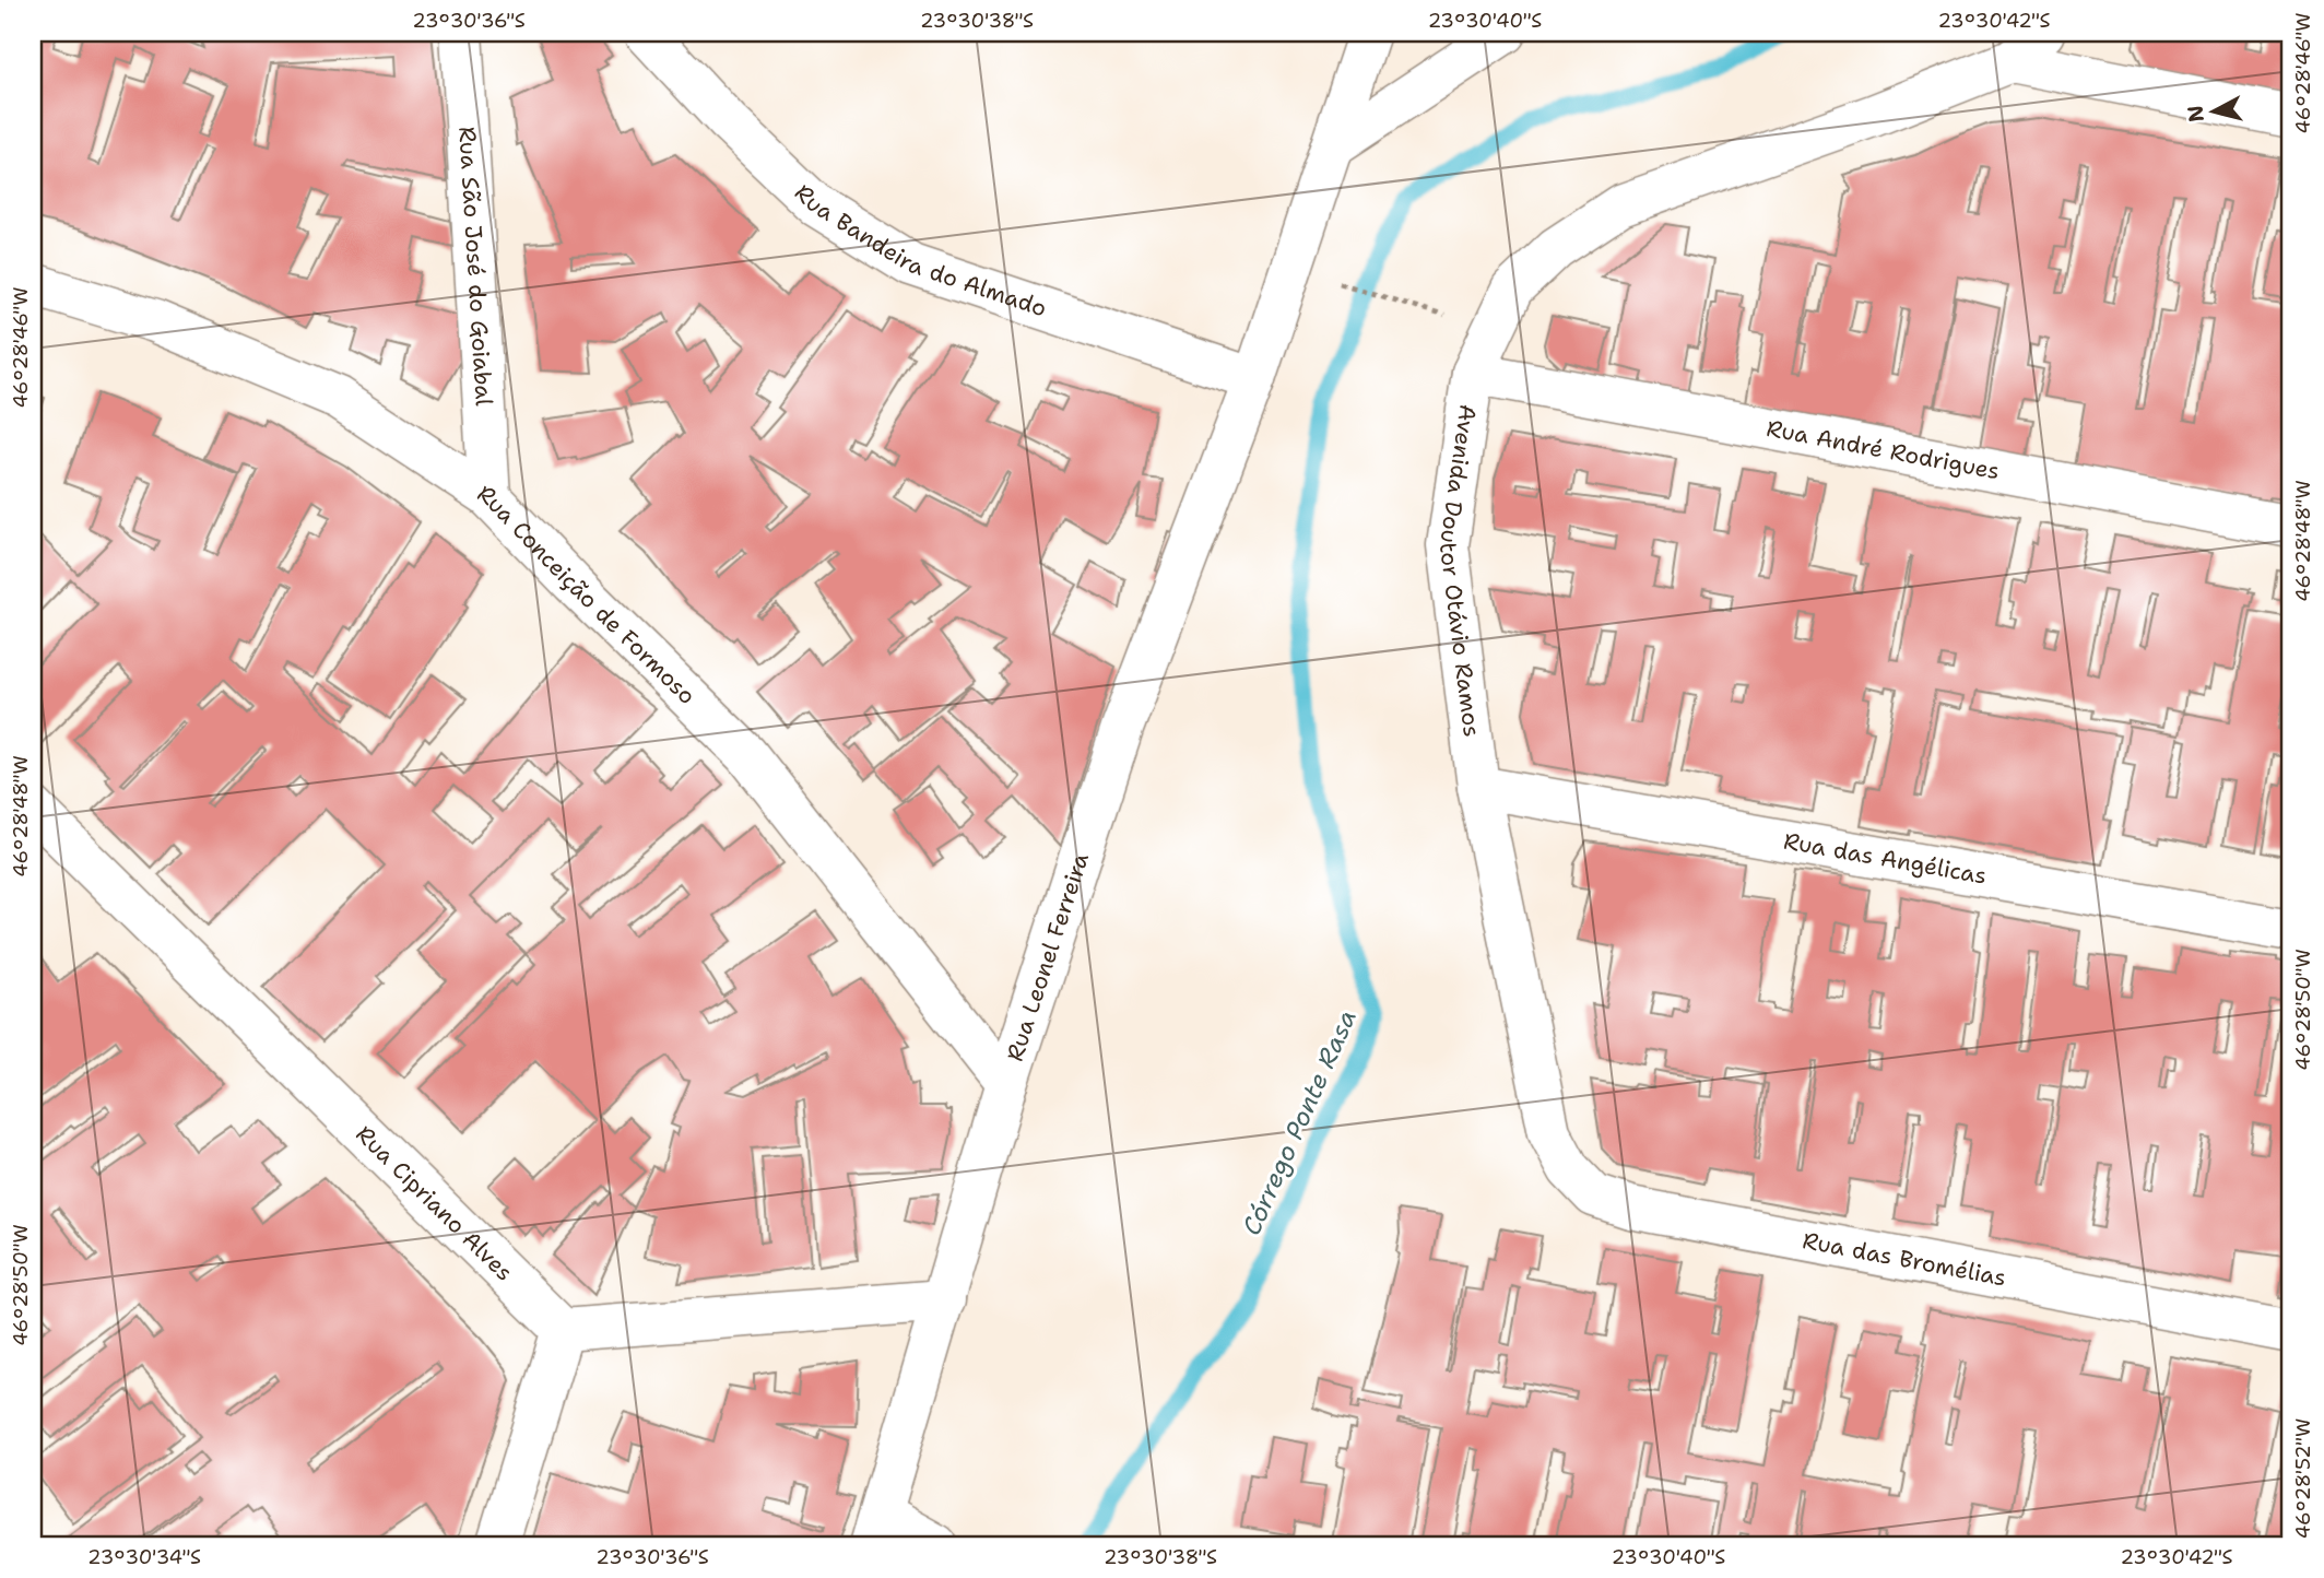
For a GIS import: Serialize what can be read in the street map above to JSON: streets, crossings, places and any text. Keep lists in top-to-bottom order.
{
  "streets": {
    "street": [
      "Rua Bandeira do Almado",
      "Rua São José do Goiabal",
      "Rua André Rodrigues",
      "Avenida Doutor Otávio Ramos",
      "Rua Conceição de Formoso",
      "Rua das Angélicas",
      "Rua Leonel Ferreira",
      "Rua Cipriano Alves",
      "Rua das Bromélias"
    ]
  },
  "crossings": [
    ["Rua Bandeira do Almado", "Rua Leonel Ferreira"],
    ["Rua São José do Goiabal", "Rua Conceição de Formoso"],
    ["Rua André Rodrigues", "Avenida Doutor Otávio Ramos"],
    ["Avenida Doutor Otávio Ramos", "Rua das Angélicas"],
    ["Avenida Doutor Otávio Ramos", "Rua das Bromélias"],
    ["Rua Conceição de Formoso", "Rua Leonel Ferreira"]
  ],
  "water": ["Córrego Ponte Rasa"],
  "north": "left",
  "coordinates": [
    "23°30'36\"S",
    "23°30'38\"S",
    "23°30'40\"S",
    "23°30'42\"S",
    "46°28'46\"W",
    "46°28'48\"W",
    "46°28'50\"W",
    "46°28'52\"W",
    "23°30'34\"S"
  ]
}
